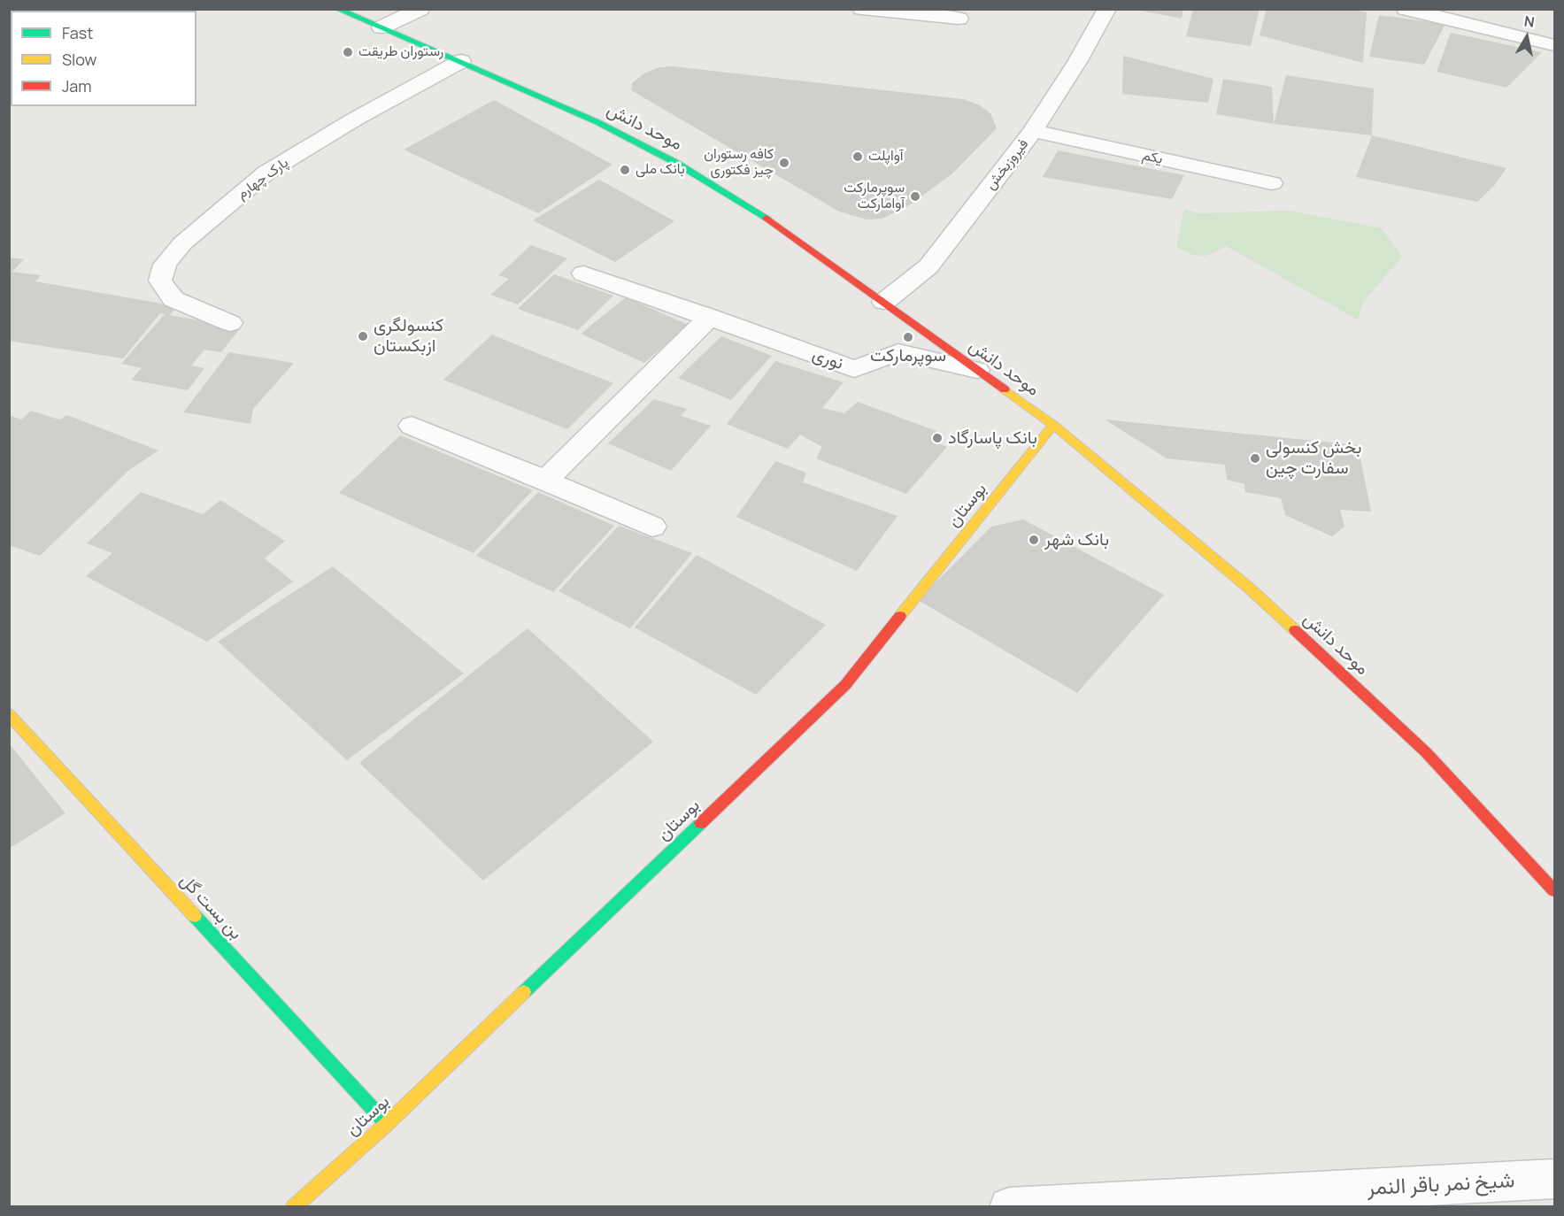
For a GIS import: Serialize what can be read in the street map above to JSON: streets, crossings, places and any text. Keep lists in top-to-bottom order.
{
  "streets": {
    "main road": ["موحد دانش", "بوستان", "بن بست گل"],
    "street": [
      "یکم",
      "فیروزبخش",
      "پارک چهارم",
      "نوری",
      "شیخ نمر باقر النمر"
    ]
  },
  "crossings": [
    ["موحد دانش", "فیروزبخش"],
    ["موحد دانش", "پارک چهارم"],
    ["موحد دانش", "نوری"],
    ["موحد دانش", "بوستان"],
    ["یکم", "فیروزبخش"],
    ["بوستان", "بن بست گل"]
  ],
  "places": [
    "رستوران طریقت",
    "آواپلت",
    "کافه رستوران چیز فکتوری",
    "بانک ملی",
    "سوپرمارکت آوامارکت",
    "کنسولگری ازبکستان",
    "سوپرمارکت",
    "بانک پاسارگاد",
    "بخش کنسولی سفارت چین",
    "بانک شهر"
  ],
  "legend": ["Fast", "Slow", "Jam"],
  "north": "top"
}
